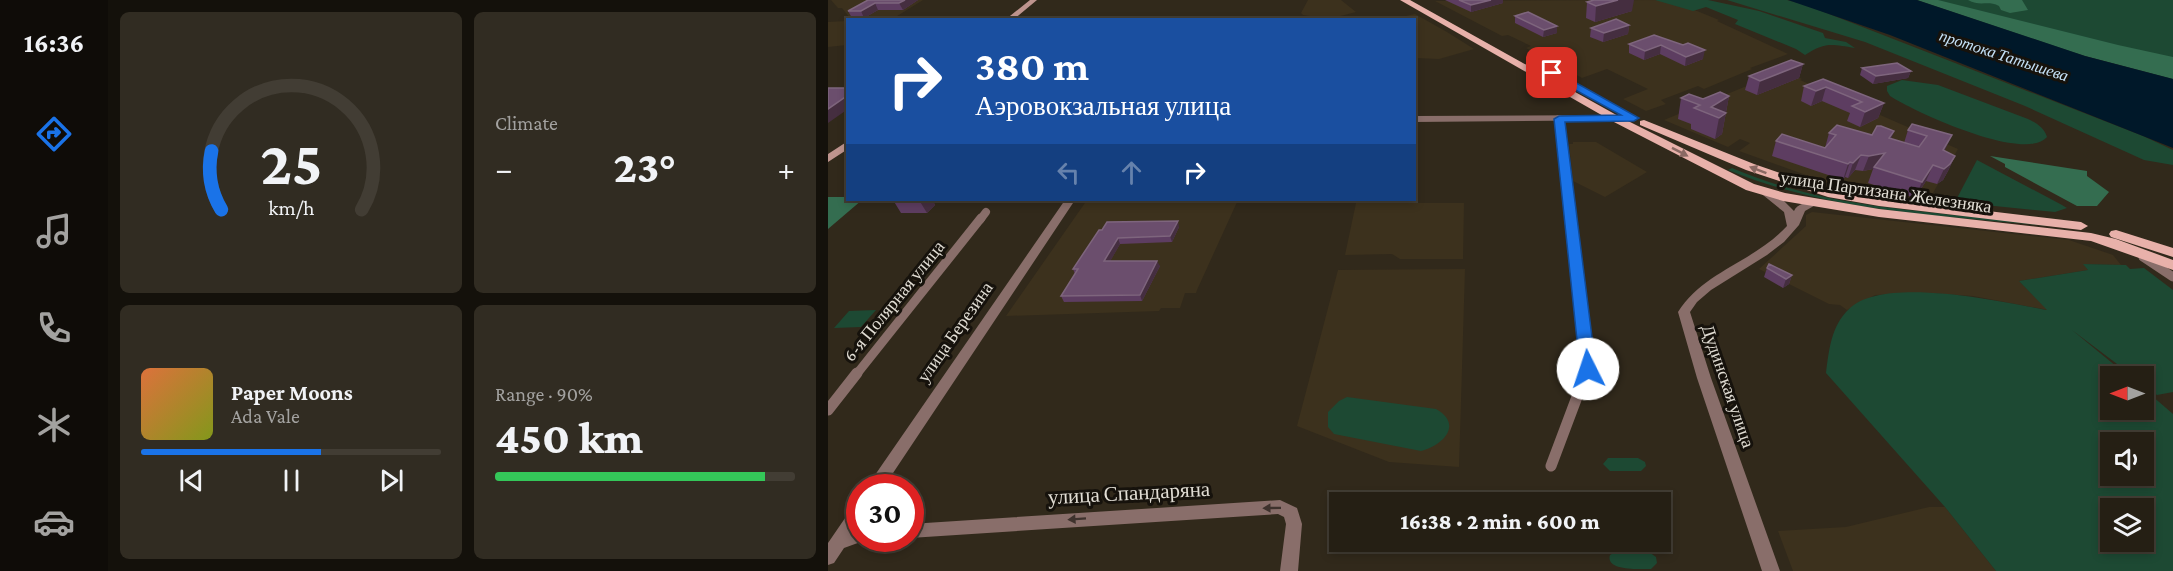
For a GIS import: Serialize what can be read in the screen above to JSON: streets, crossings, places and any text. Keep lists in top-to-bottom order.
{
  "streets": {
    "main road": ["улица Партизана Железняка"],
    "street": [
      "6-я Полярная улица",
      "улица Березина",
      "Дудинская улица",
      "улица Спандаряна"
    ]
  },
  "one_way": ["улица Спандаряна"],
  "water": ["протока Татышева"],
  "north": "left",
  "page": {
    "tabs": "16:36",
    "tile": [
      "Climate",
      ["Range · 90%", "450 km"]
    ],
    "turn": ["380 m", "Аэровокзальная улица"],
    "heat": ["−", "23°", "+"],
    "song": ["Paper Moons", "Ada Vale"],
    "limit": "30",
    "trip": "16:38 · 2 min · 600 m",
    "gauge": ["25", "km/h"]
  }
}
